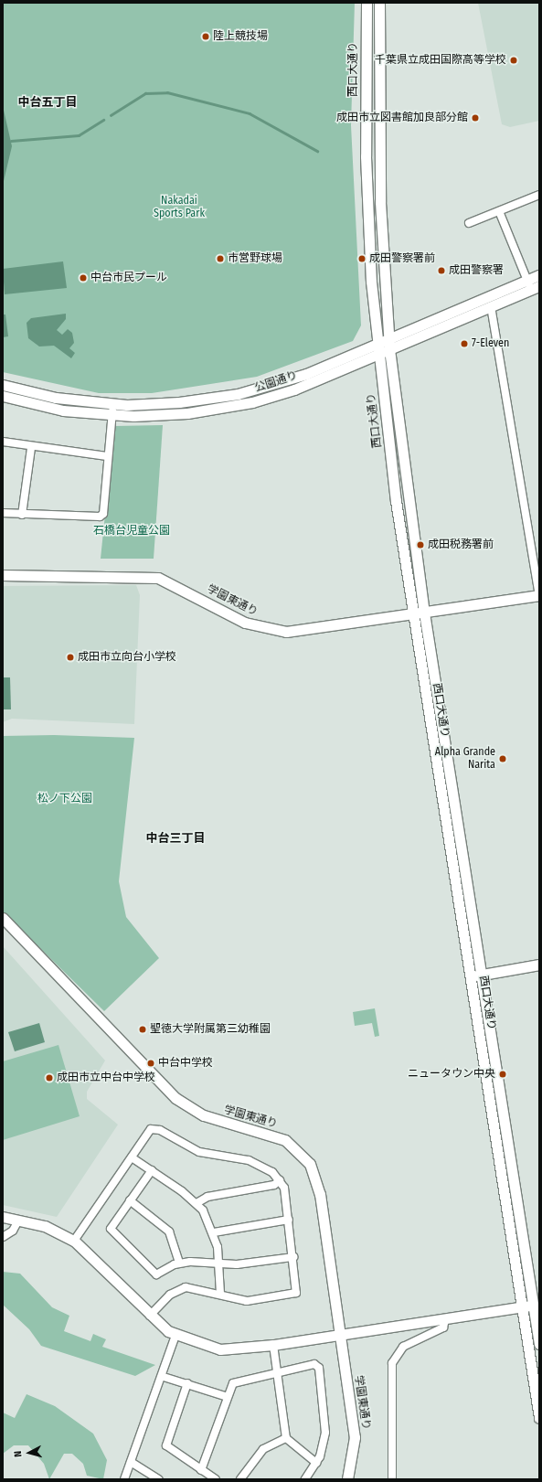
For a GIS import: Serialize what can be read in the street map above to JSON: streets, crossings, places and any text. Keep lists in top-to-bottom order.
{
  "streets": {
    "street": ["西口大通り", "公園通り", "学園東通り"]
  },
  "crossings": [
    ["西口大通り", "公園通り"],
    ["西口大通り", "学園東通り"]
  ],
  "districts": ["中台五丁目", "中台三丁目"],
  "parks": ["Nakadai Sports Park", "石橋台児童公園", "松ノ下公園"],
  "places": [
    "陸上競技場",
    "千葉県立成田国際高等学校",
    "成田市立図書館加良部分館",
    "市営野球場",
    "成田警察署前",
    "成田警察署",
    "中台市民プール",
    "7-Eleven",
    "成田税務署前",
    "成田市立向台小学校",
    "Alpha Grande Narita",
    "聖徳大学附属第三幼稚園",
    "中台中学校",
    "ニュータウン中央",
    "成田市立中台中学校"
  ],
  "north": "left"
}
